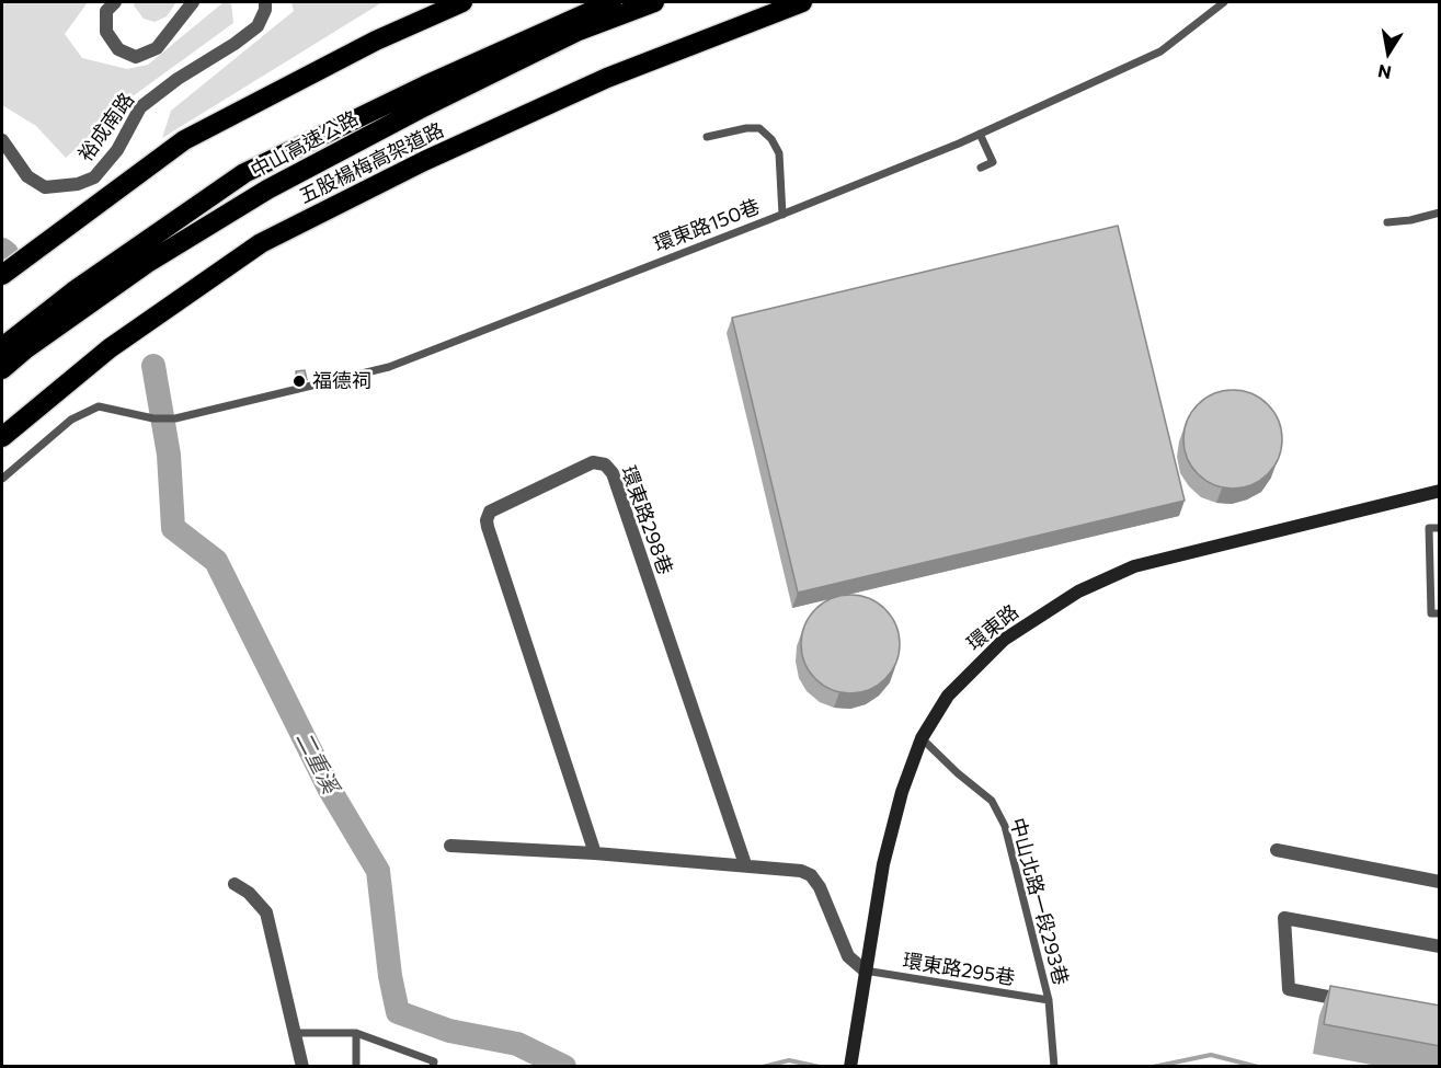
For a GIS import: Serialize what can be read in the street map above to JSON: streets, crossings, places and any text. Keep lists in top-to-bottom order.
{
  "streets": {
    "highway": ["中山高速公路", "五股楊梅高架道路"],
    "street": ["裕成南路", "環東路298巷", "環東路"],
    "lane": ["環東路150巷", "中山北路一段293巷", "環東路295巷"]
  },
  "crossings": [
    ["環東路", "中山北路一段293巷"],
    ["環東路", "環東路295巷"],
    ["中山北路一段293巷", "環東路295巷"]
  ],
  "water": ["二重溪"],
  "places": ["福德祠"],
  "north": "bottom"
}
